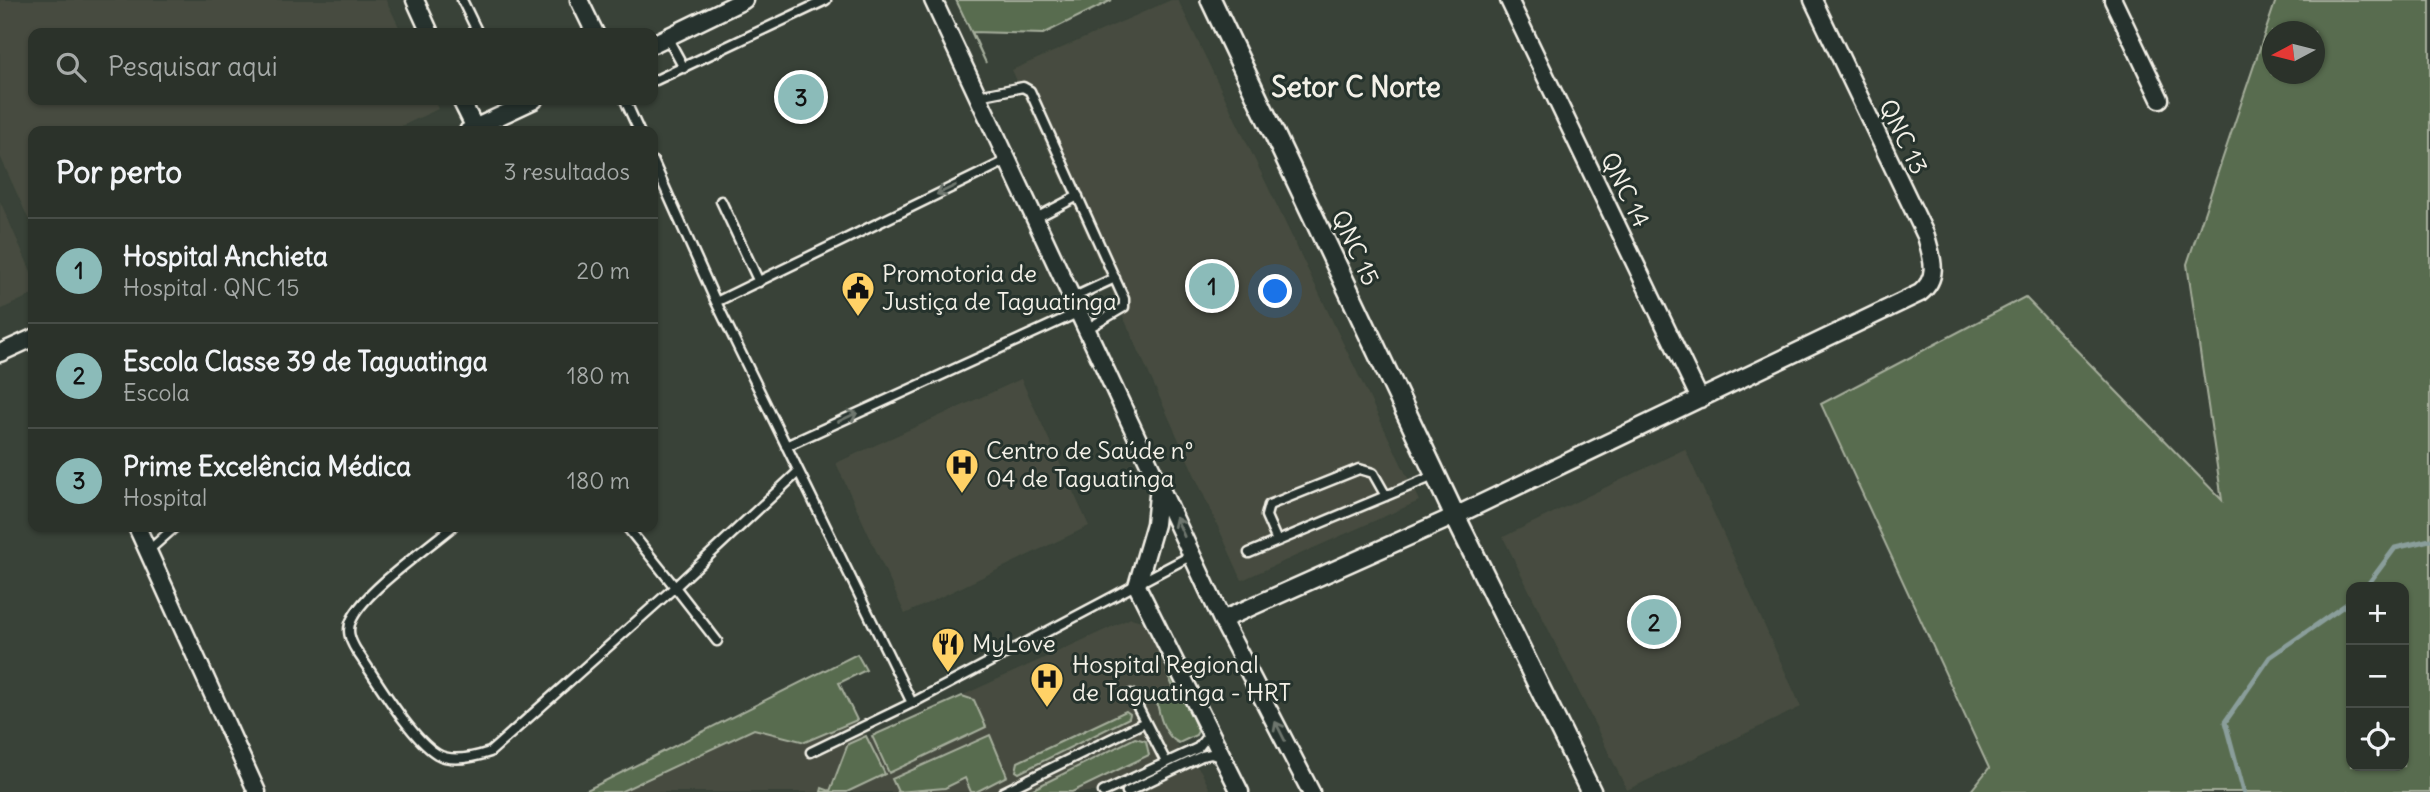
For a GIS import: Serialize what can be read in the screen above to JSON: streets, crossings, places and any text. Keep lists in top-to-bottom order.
{
  "streets": {
    "street": ["QNC 13", "QNC 14", "QNC 15"]
  },
  "crossings": [
    ["QNC 13", "QNC 14"]
  ],
  "districts": ["Setor C Norte"],
  "places": {
    "public building": ["Promotoria de Justiça de Taguatinga"],
    "hospital": ["Centro de Saúde nº 04 de Taguatinga", "Hospital Regional de Taguatinga - HRT"],
    "restaurant": ["MyLove"]
  },
  "north": "left",
  "page": {
    "search": "Pesquisar aqui",
    "pins": ["3", "1", "2"],
    "heading": ["Por perto", "3 resultados"],
    "list": [
      {
        "mark": "1",
        "name": "Hospital Anchieta",
        "note": "Hospital · QNC 15",
        "value": "20 m"
      },
      {
        "mark": "2",
        "name": "Escola Classe 39 de Taguatinga",
        "note": "Escola",
        "value": "180 m"
      },
      {
        "mark": "3",
        "name": "Prime Excelência Médica",
        "note": "Hospital",
        "value": "180 m"
      }
    ],
    "map_buttons": ["+", "−"]
  }
}
